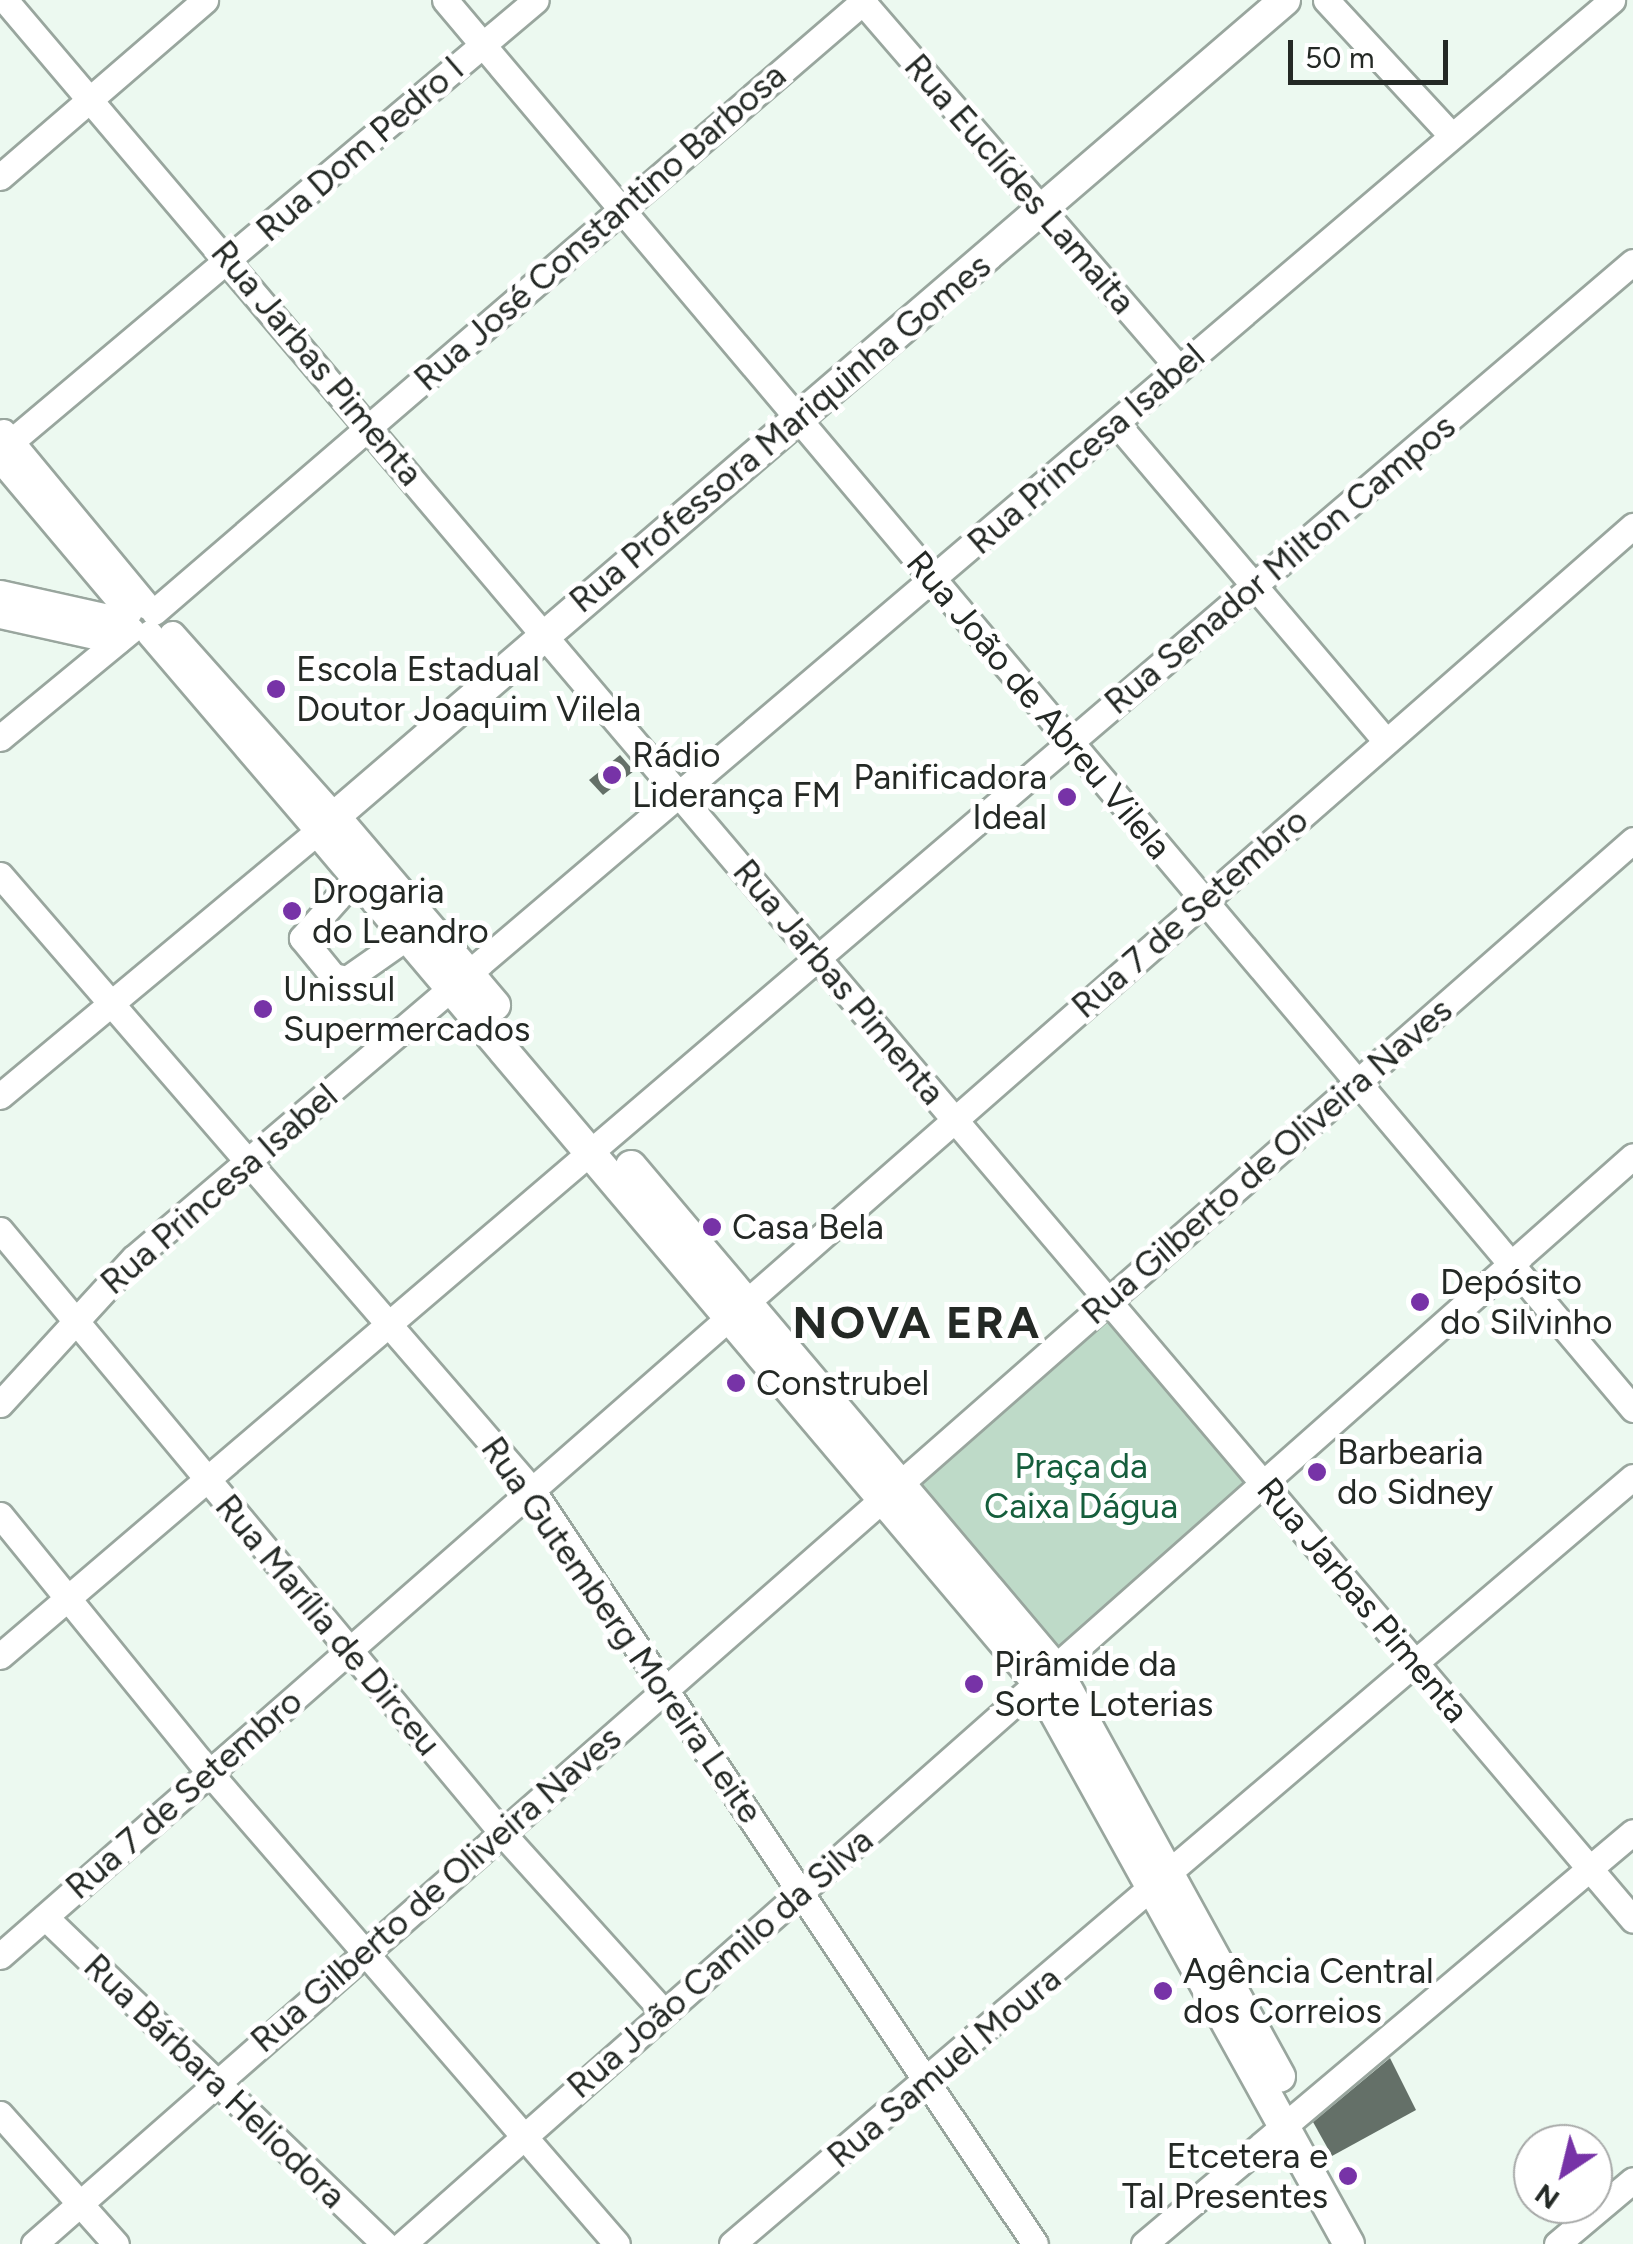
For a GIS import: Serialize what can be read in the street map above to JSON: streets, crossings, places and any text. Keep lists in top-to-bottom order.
{
  "streets": {
    "main road": ["Rua Professora Mariquinha Gomes"],
    "street": [
      "Rua Dom Pedro I",
      "Rua Euclídes Lamaita",
      "Rua José Constantino Barbosa",
      "Rua Jarbas Pimenta",
      "Rua Princesa Isabel",
      "Rua Senador Milton Campos",
      "Rua João de Abreu Vilela",
      "Rua 7 de Setembro",
      "Rua Gilberto de Oliveira Naves",
      "Rua Marília de Dirceu",
      "Rua Gutemberg Moreira Leite",
      "Rua João Camilo da Silva",
      "Rua Samuel Moura",
      "Rua Bárbara Heliodora"
    ]
  },
  "crossings": [
    ["Rua Dom Pedro I", "Rua Jarbas Pimenta"],
    ["Rua Dom Pedro I", "Rua João de Abreu Vilela"],
    ["Rua Euclídes Lamaita", "Rua José Constantino Barbosa"],
    ["Rua Euclídes Lamaita", "Rua Professora Mariquinha Gomes"],
    ["Rua Euclídes Lamaita", "Rua Princesa Isabel"],
    ["Rua José Constantino Barbosa", "Rua Jarbas Pimenta"],
    ["Rua José Constantino Barbosa", "Rua João de Abreu Vilela"],
    ["Rua Jarbas Pimenta", "Rua Professora Mariquinha Gomes"],
    ["Rua Jarbas Pimenta", "Rua Princesa Isabel"],
    ["Rua Jarbas Pimenta", "Rua Senador Milton Campos"],
    ["Rua Jarbas Pimenta", "Rua 7 de Setembro"],
    ["Rua Jarbas Pimenta", "Rua Gilberto de Oliveira Naves"],
    ["Rua Jarbas Pimenta", "Rua João Camilo da Silva"],
    ["Rua Jarbas Pimenta", "Rua Samuel Moura"],
    ["Rua Professora Mariquinha Gomes", "Rua João de Abreu Vilela"],
    ["Rua Professora Mariquinha Gomes", "Rua Gutemberg Moreira Leite"],
    ["Rua Princesa Isabel", "Rua João de Abreu Vilela"],
    ["Rua Princesa Isabel", "Rua Marília de Dirceu"],
    ["Rua Princesa Isabel", "Rua Gutemberg Moreira Leite"],
    ["Rua Senador Milton Campos", "Rua João de Abreu Vilela"],
    ["Rua Senador Milton Campos", "Rua Marília de Dirceu"],
    ["Rua Senador Milton Campos", "Rua Gutemberg Moreira Leite"],
    ["Rua João de Abreu Vilela", "Rua 7 de Setembro"],
    ["Rua João de Abreu Vilela", "Rua Gilberto de Oliveira Naves"],
    ["Rua João de Abreu Vilela", "Rua João Camilo da Silva"],
    ["Rua 7 de Setembro", "Rua Marília de Dirceu"],
    ["Rua 7 de Setembro", "Rua Gutemberg Moreira Leite"],
    ["Rua 7 de Setembro", "Rua Bárbara Heliodora"],
    ["Rua Gilberto de Oliveira Naves", "Rua Marília de Dirceu"],
    ["Rua Gilberto de Oliveira Naves", "Rua Gutemberg Moreira Leite"],
    ["Rua Gilberto de Oliveira Naves", "Rua Bárbara Heliodora"],
    ["Rua Marília de Dirceu", "Rua João Camilo da Silva"],
    ["Rua Gutemberg Moreira Leite", "Rua João Camilo da Silva"],
    ["Rua Gutemberg Moreira Leite", "Rua Samuel Moura"]
  ],
  "districts": ["NOVA ERA"],
  "parks": ["Praça da Caixa Dágua"],
  "places": [
    "Escola Estadual Doutor Joaquim Vilela",
    "Rádio Liderança FM",
    "Panificadora Ideal",
    "Drogaria do Leandro",
    "Unissul Supermercados",
    "Casa Bela",
    "Depósito do Silvinho",
    "Construbel",
    "Barbearia do Sidney",
    "Pirâmide da Sorte Loterias",
    "Agência Central dos Correios",
    "Etcetera e Tal Presentes"
  ],
  "scale_bar": "50 m",
  "north": "bottom left"
}
